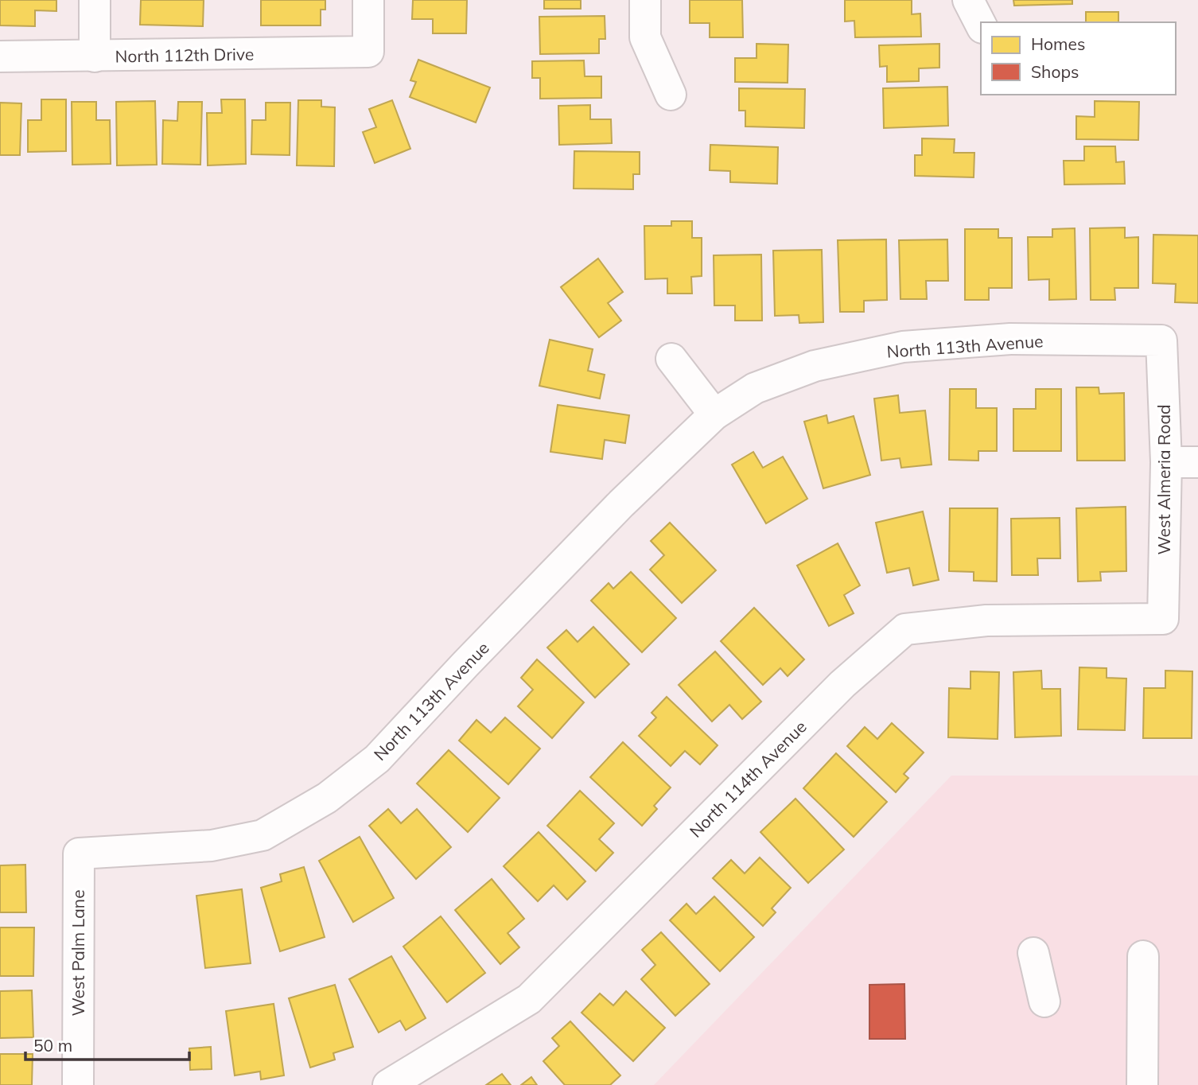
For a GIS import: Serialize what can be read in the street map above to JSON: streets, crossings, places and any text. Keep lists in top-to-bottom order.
{
  "streets": {
    "street": [
      "North 112th Drive",
      "North 113th Avenue",
      "West Almeria Road",
      "North 114th Avenue",
      "West Palm Lane"
    ]
  },
  "crossings": [
    ["North 113th Avenue", "West Almeria Road"],
    ["North 113th Avenue", "West Palm Lane"],
    ["West Almeria Road", "North 114th Avenue"]
  ],
  "legend": ["Homes", "Shops"],
  "scale_bar": "50 m"
}
